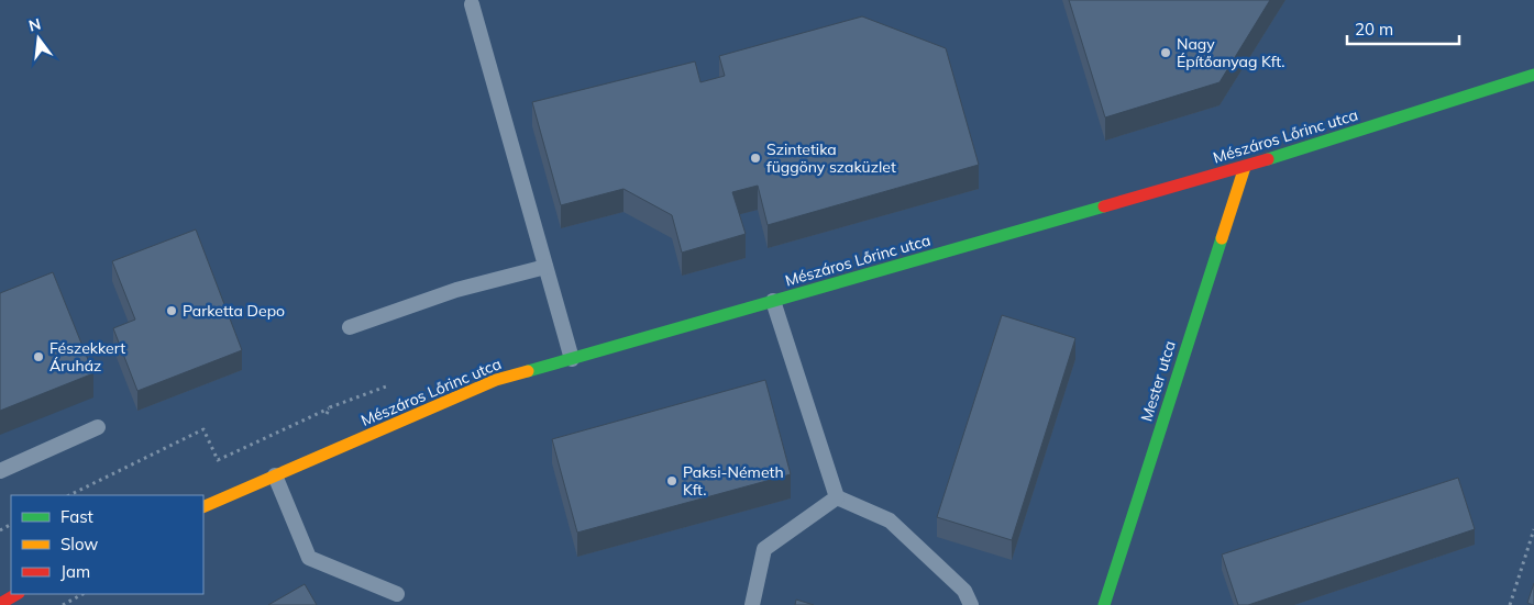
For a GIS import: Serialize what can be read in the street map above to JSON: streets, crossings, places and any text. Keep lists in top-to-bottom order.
{
  "streets": {
    "street": ["Mészáros Lőrinc utca", "Mester utca"]
  },
  "crossings": [
    ["Mészáros Lőrinc utca", "Mester utca"]
  ],
  "places": [
    "Nagy Építőanyag Kft.",
    "Szintetika függöny szaküzlet",
    "Parketta Depo",
    "Fészekkert Áruház",
    "Paksi-Németh Kft."
  ],
  "legend": ["Fast", "Slow", "Jam"],
  "scale_bar": "20 m",
  "north": "top"
}
